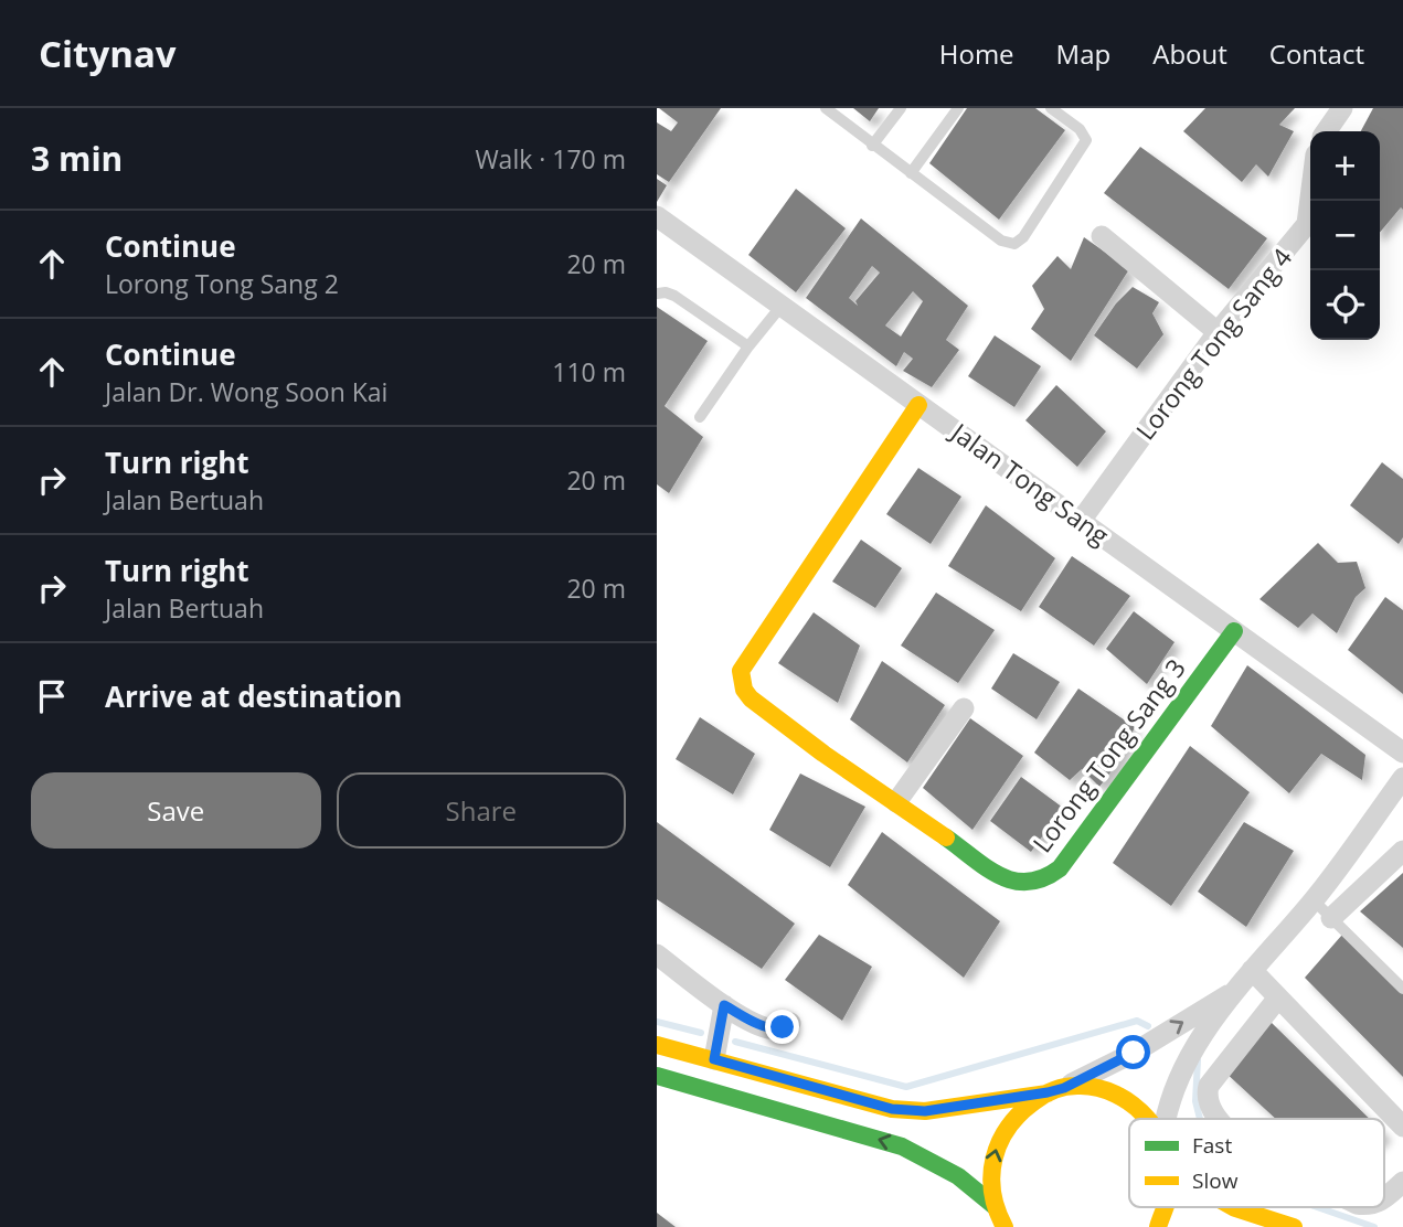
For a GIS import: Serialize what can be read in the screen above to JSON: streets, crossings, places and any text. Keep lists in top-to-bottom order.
{
  "streets": {
    "main road": ["Lorong Tong Sang 3"],
    "street": ["Lorong Tong Sang 4", "Jalan Tong Sang"]
  },
  "crossings": [
    ["Lorong Tong Sang 4", "Jalan Tong Sang"],
    ["Jalan Tong Sang", "Lorong Tong Sang 3"]
  ],
  "legend": ["Fast", "Slow"],
  "page": {
    "header": "Citynav",
    "nav": [
      "Home",
      "Map",
      "About",
      "Contact"
    ],
    "heading": ["3 min", "Walk · 170 m"],
    "map_buttons": ["+", "−"],
    "list": [
      ["Continue", "Lorong Tong Sang 2", "20 m"],
      ["Continue", "Jalan Dr. Wong Soon Kai", "110 m"],
      ["Turn right", "Jalan Bertuah", "20 m"],
      ["Turn right", "Jalan Bertuah", "20 m"],
      "Arrive at destination"
    ],
    "buttons": ["Save", "Share"]
  }
}
